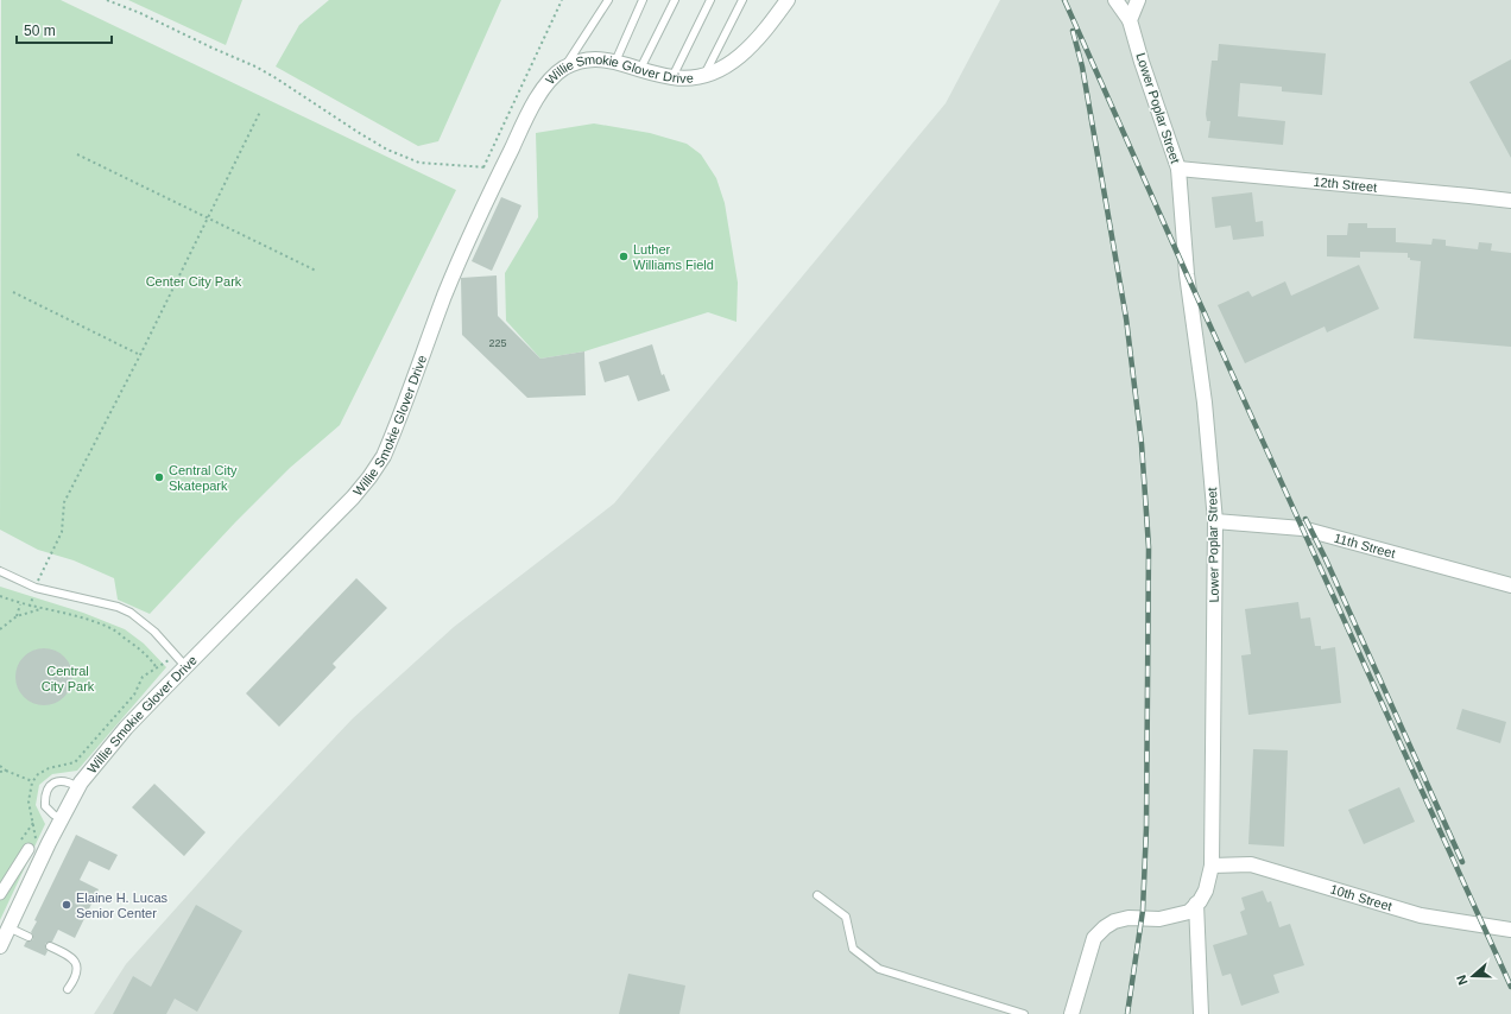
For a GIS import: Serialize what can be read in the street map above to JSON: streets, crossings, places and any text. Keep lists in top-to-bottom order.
{
  "streets": {
    "street": [
      "Willie Smokie Glover Drive",
      "Lower Poplar Street",
      "12th Street",
      "11th Street",
      "10th Street"
    ]
  },
  "crossings": [
    ["Lower Poplar Street", "12th Street"],
    ["Lower Poplar Street", "11th Street"],
    ["Lower Poplar Street", "10th Street"]
  ],
  "parks": ["Center City Park", "Central City Park"],
  "places": ["Luther Williams Field", "Central City Skatepark", "Elaine H. Lucas Senior Center"],
  "house_numbers": ["225"],
  "scale_bar": "50 m",
  "north": "left"
}
